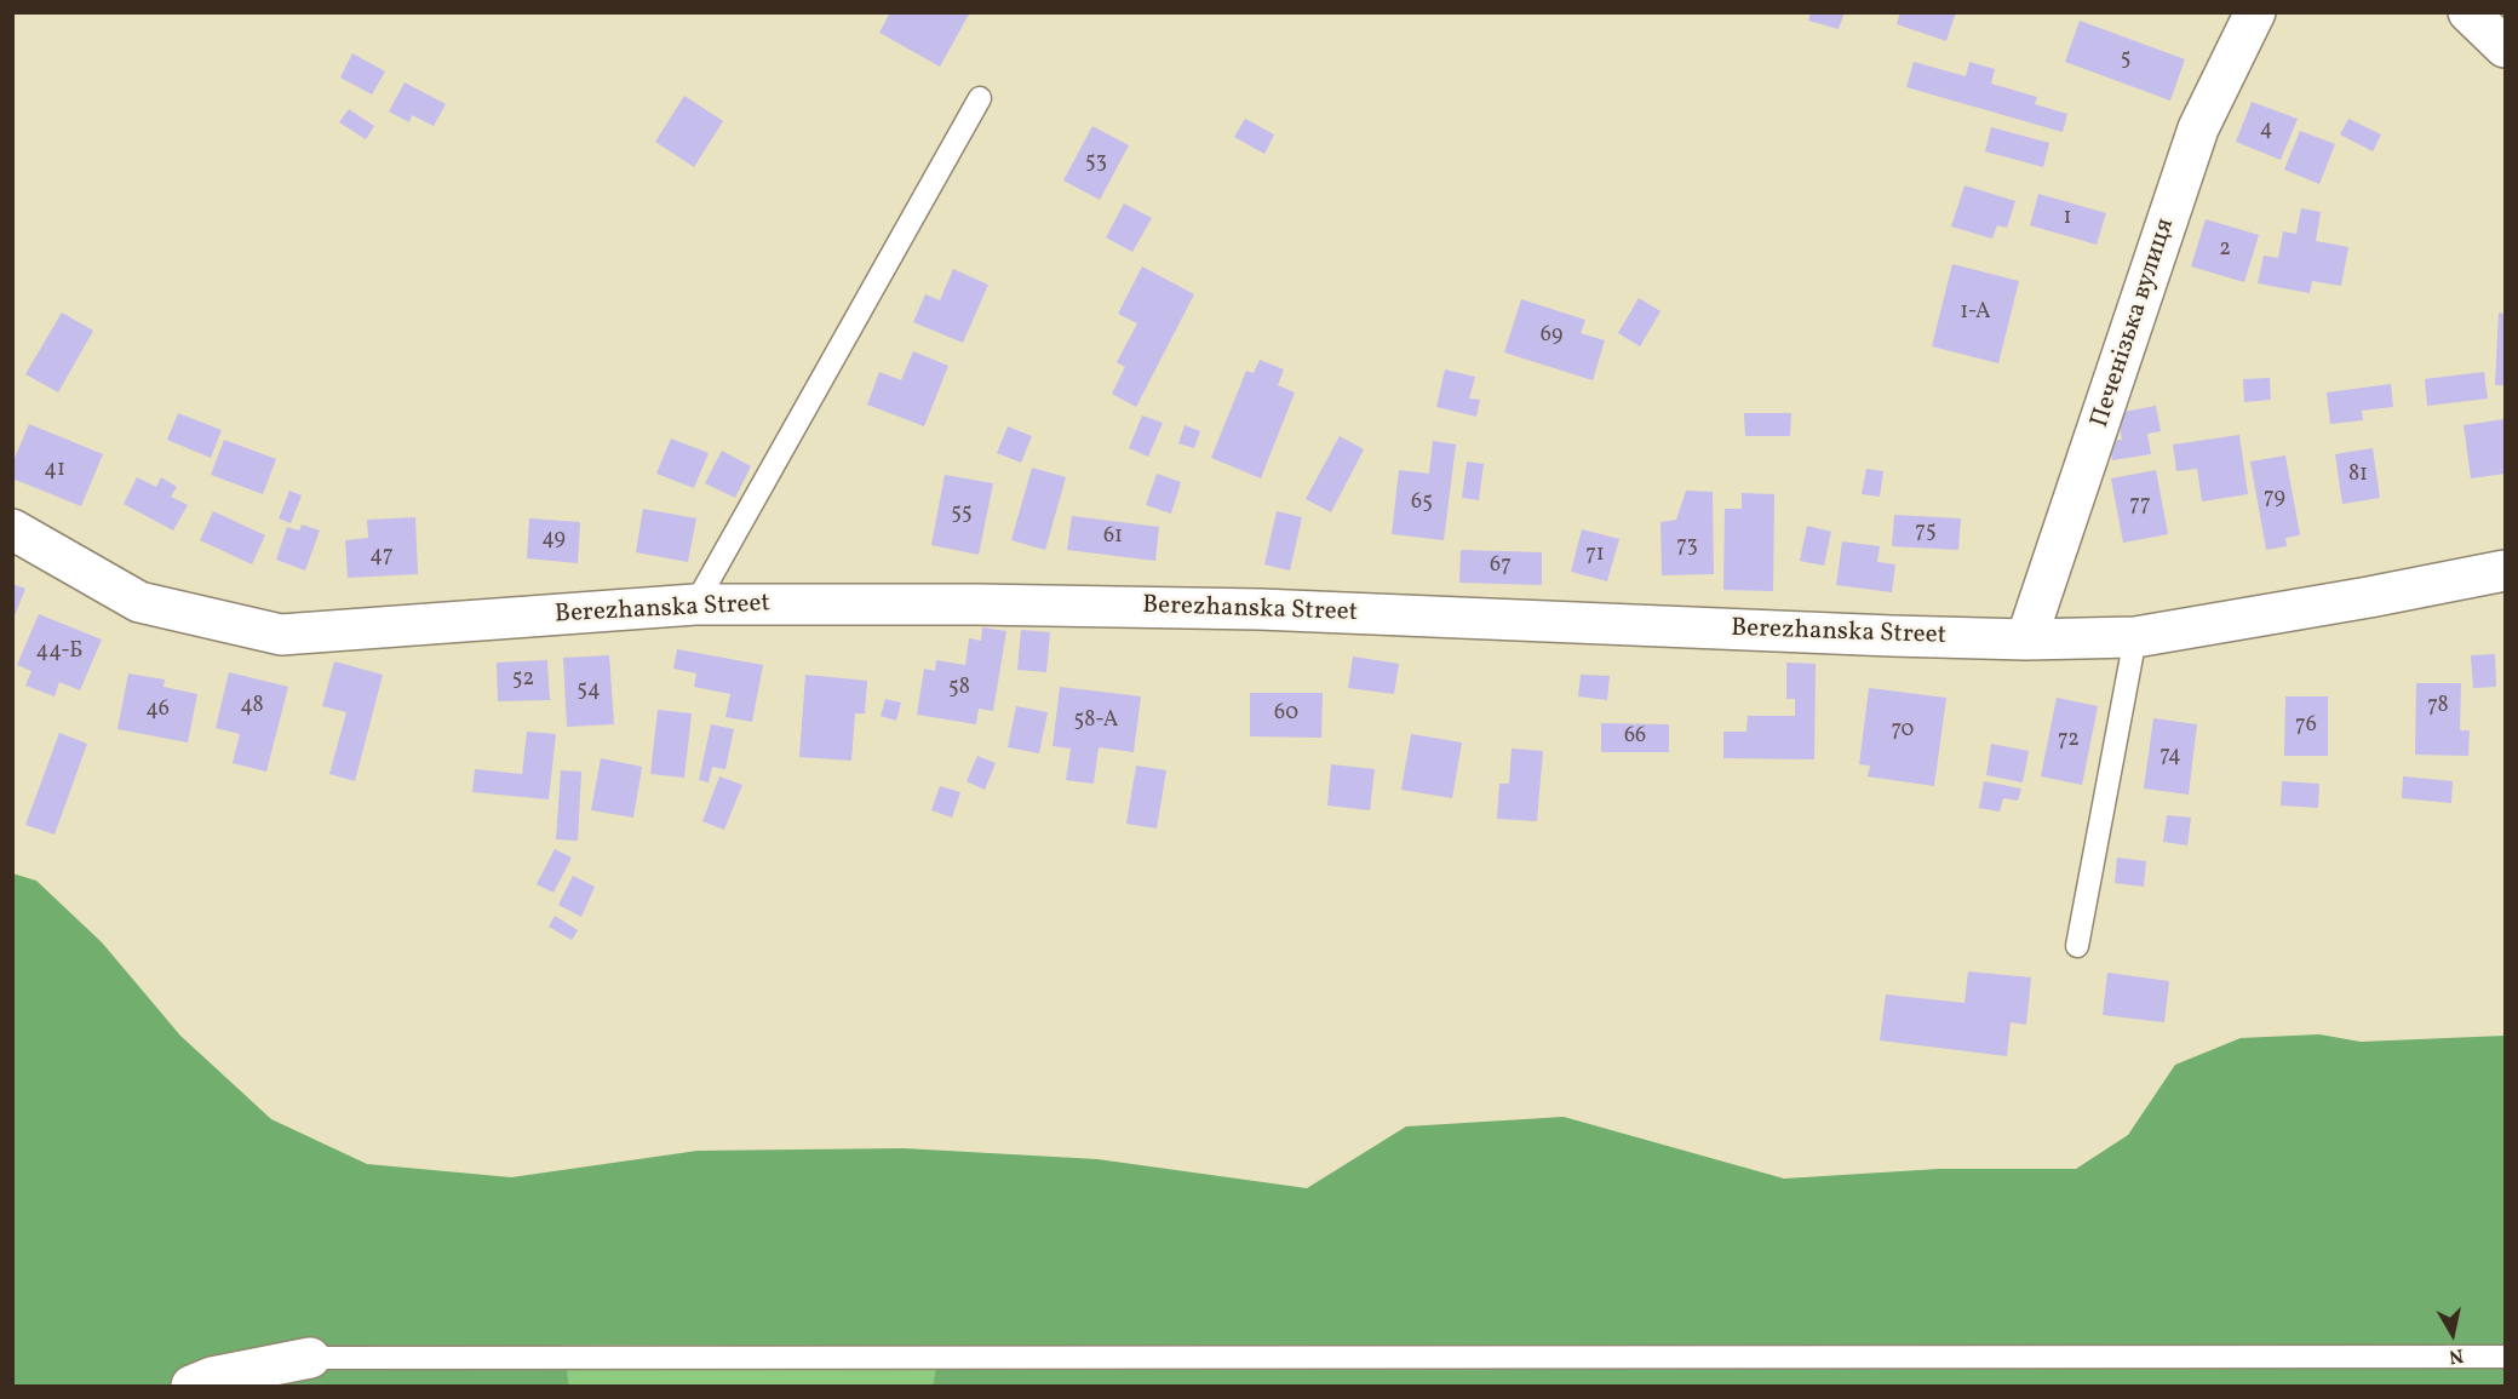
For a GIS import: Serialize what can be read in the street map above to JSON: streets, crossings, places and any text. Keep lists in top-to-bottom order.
{
  "streets": {
    "street": ["Печенізька вулиця", "Berezhanska Street"]
  },
  "crossings": [
    ["Печенізька вулиця", "Berezhanska Street"]
  ],
  "house_numbers": [
    "5",
    "4",
    "53",
    "1",
    "2",
    "1-А",
    "69",
    "41",
    "81",
    "79",
    "65",
    "77",
    "55",
    "75",
    "61",
    "49",
    "73",
    "71",
    "47",
    "67",
    "44-Б",
    "52",
    "58",
    "54",
    "48",
    "78",
    "46",
    "60",
    "58-А",
    "76",
    "70",
    "66",
    "72",
    "74"
  ],
  "north": "bottom"
}
